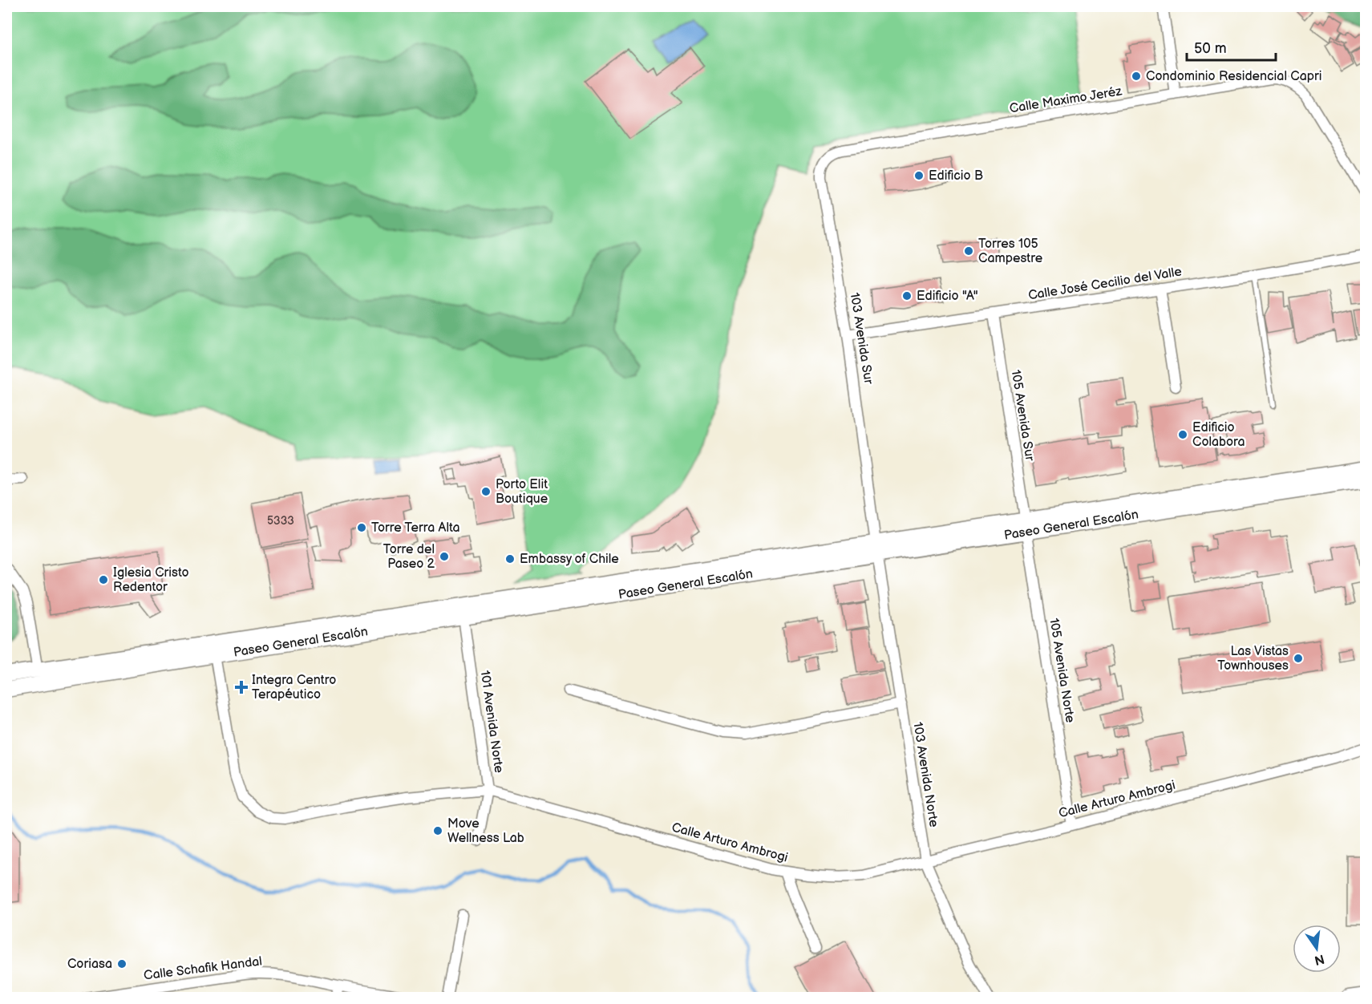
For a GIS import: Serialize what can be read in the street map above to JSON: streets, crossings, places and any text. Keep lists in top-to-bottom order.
{
  "streets": {
    "street": [
      "Calle Maximo Jeréz",
      "Calle José Cecilio del Valle",
      "103 Avenida Sur",
      "105 Avenida Sur",
      "Paseo General Escalón",
      "105 Avenida Norte",
      "101 Avenida Norte",
      "103 Avenida Norte",
      "Calle Arturo Ambrogi",
      "Calle Schafik Handal"
    ]
  },
  "crossings": [
    ["Calle Maximo Jeréz", "103 Avenida Sur"],
    ["Calle José Cecilio del Valle", "103 Avenida Sur"],
    ["Calle José Cecilio del Valle", "105 Avenida Sur"],
    ["103 Avenida Sur", "Paseo General Escalón"],
    ["103 Avenida Sur", "103 Avenida Norte"],
    ["105 Avenida Sur", "Paseo General Escalón"],
    ["105 Avenida Sur", "105 Avenida Norte"],
    ["Paseo General Escalón", "105 Avenida Norte"],
    ["Paseo General Escalón", "101 Avenida Norte"],
    ["Paseo General Escalón", "103 Avenida Norte"],
    ["Paseo General Escalón", "Calle Arturo Ambrogi"],
    ["105 Avenida Norte", "Calle Arturo Ambrogi"],
    ["101 Avenida Norte", "Calle Arturo Ambrogi"],
    ["103 Avenida Norte", "Calle Arturo Ambrogi"]
  ],
  "places": {
    "other": [
      "Condominio Residencial Capri",
      "Edificio B",
      "Torres 105 Campestre",
      "Edificio \"A\"",
      "Edificio Colabora",
      "Porto Elit Boutique",
      "Torre Terra Alta",
      "Torre del Paseo 2",
      "Embassy of Chile",
      "Iglesia Cristo Redentor",
      "Las Vistas Townhouses",
      "Move Wellness Lab",
      "Coriasa"
    ],
    "health": ["Integra Centro Terapéutico"]
  },
  "house_numbers": ["5333"],
  "scale_bar": "50 m",
  "north": "bottom"
}
